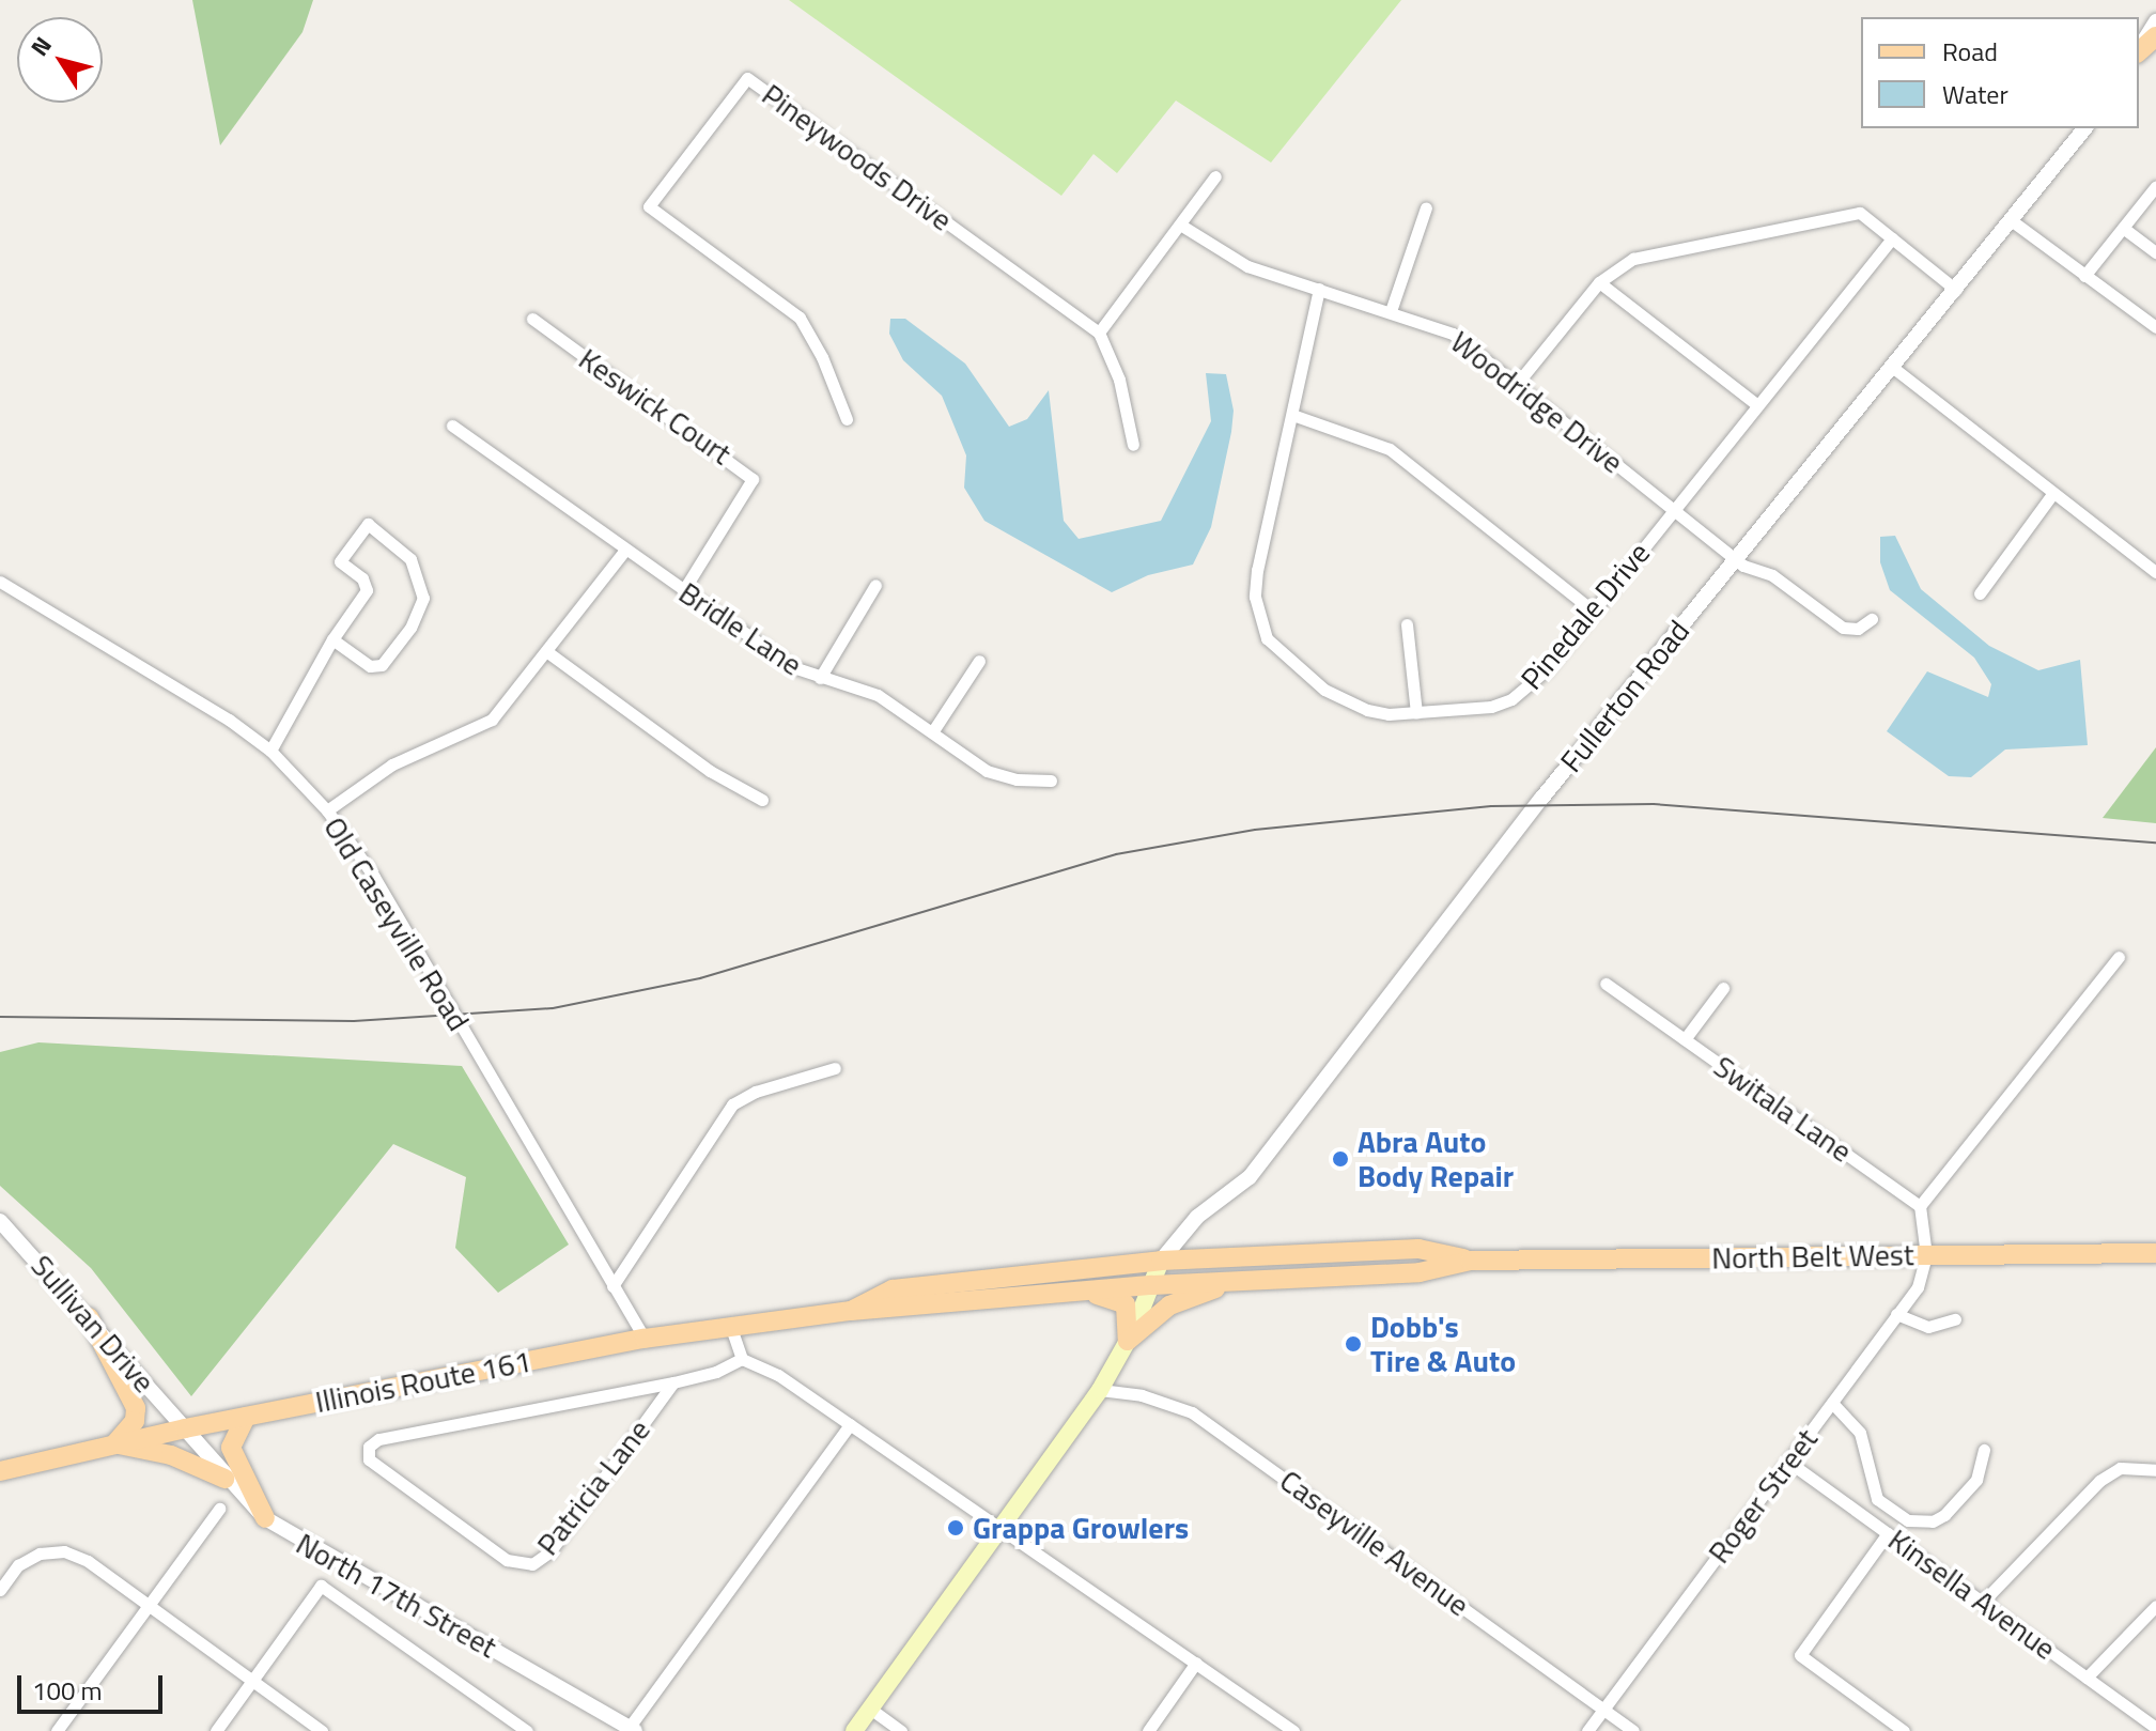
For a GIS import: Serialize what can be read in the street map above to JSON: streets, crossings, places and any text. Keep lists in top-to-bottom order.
{
  "streets": {
    "main road": ["North Belt West", "Illinois Route 161"],
    "street": [
      "Pineywoods Drive",
      "Woodridge Drive",
      "Keswick Court",
      "Pinedale Drive",
      "Bridle Lane",
      "Fullerton Road",
      "Old Caseyville Road",
      "Switala Lane",
      "Sullivan Drive",
      "Patricia Lane",
      "Roger Street",
      "Caseyville Avenue",
      "Kinsella Avenue",
      "North 17th Street"
    ]
  },
  "crossings": [
    ["Woodridge Drive", "Pinedale Drive"],
    ["Woodridge Drive", "Fullerton Road"],
    ["Keswick Court", "Bridle Lane"],
    ["Fullerton Road", "North Belt West"],
    ["Fullerton Road", "Illinois Route 161"],
    ["Old Caseyville Road", "Illinois Route 161"],
    ["North Belt West", "Illinois Route 161"],
    ["North Belt West", "Roger Street"],
    ["Sullivan Drive", "Illinois Route 161"],
    ["Sullivan Drive", "North 17th Street"],
    ["Illinois Route 161", "North 17th Street"],
    ["Roger Street", "Caseyville Avenue"],
    ["Roger Street", "Kinsella Avenue"]
  ],
  "places": ["Abra Auto Body Repair", "Dobb's Tire & Auto", "Grappa Growlers"],
  "legend": ["Road", "Water"],
  "scale_bar": "100 m",
  "north": "top left"
}
